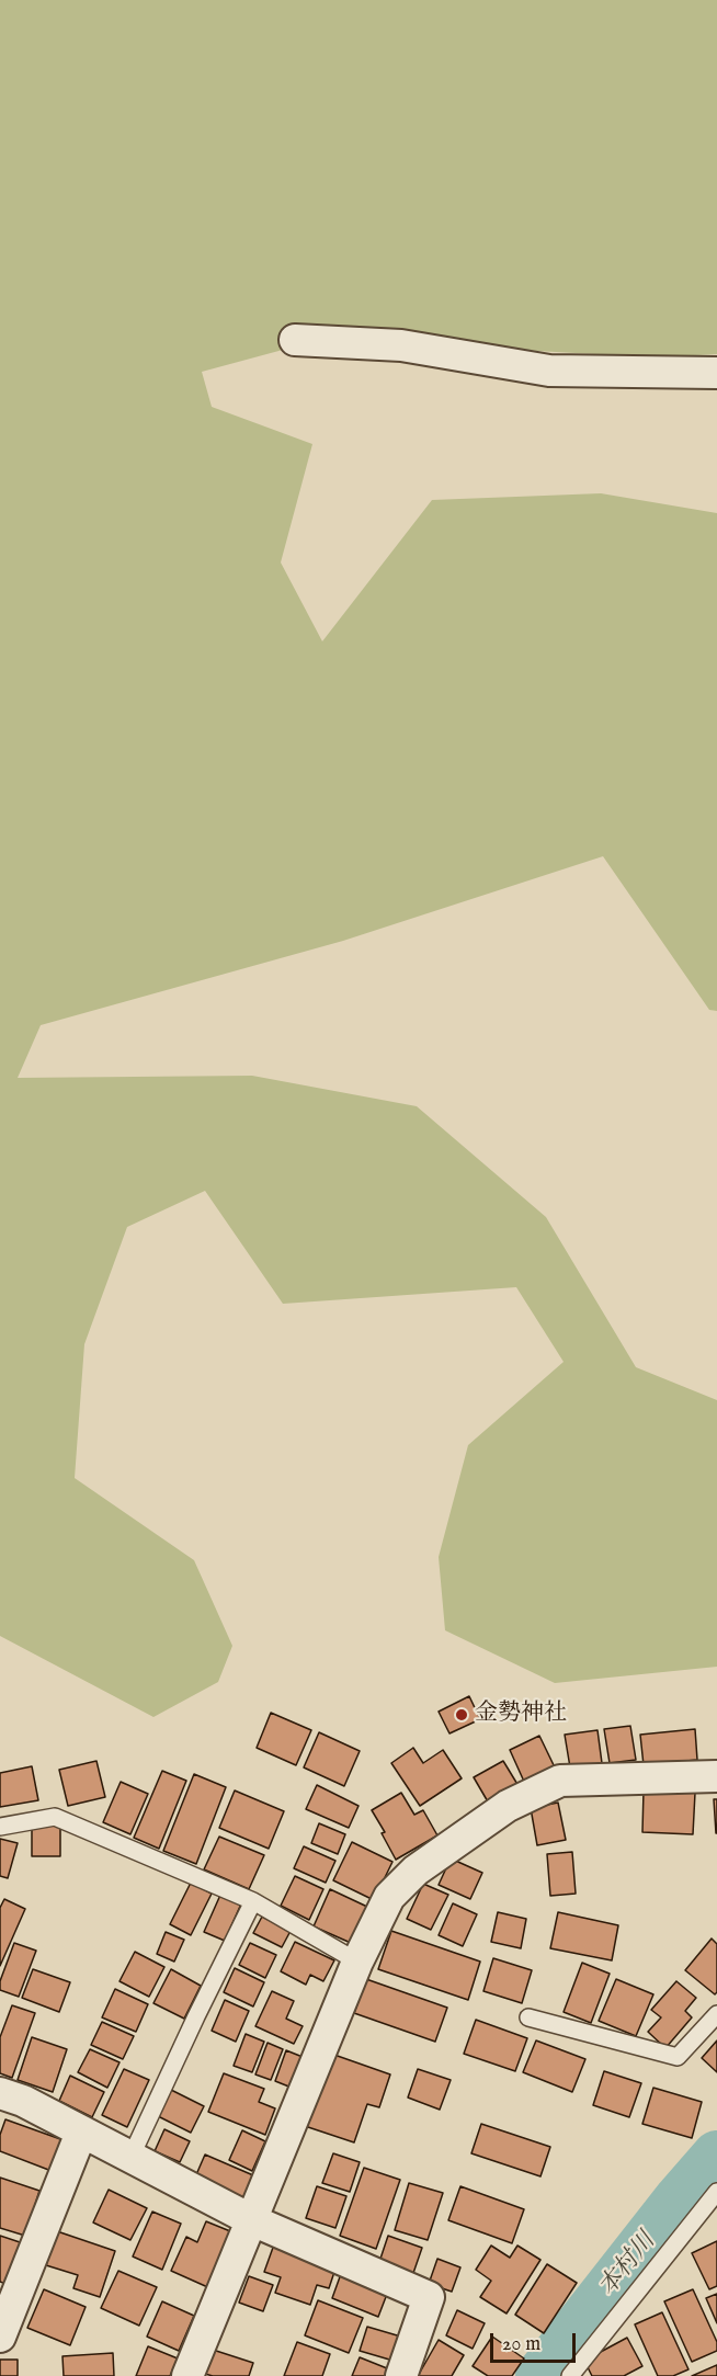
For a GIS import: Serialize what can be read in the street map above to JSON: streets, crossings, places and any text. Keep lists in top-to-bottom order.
{
  "water": ["本村川"],
  "places": ["金勢神社"],
  "scale_bar": "20 m"
}
